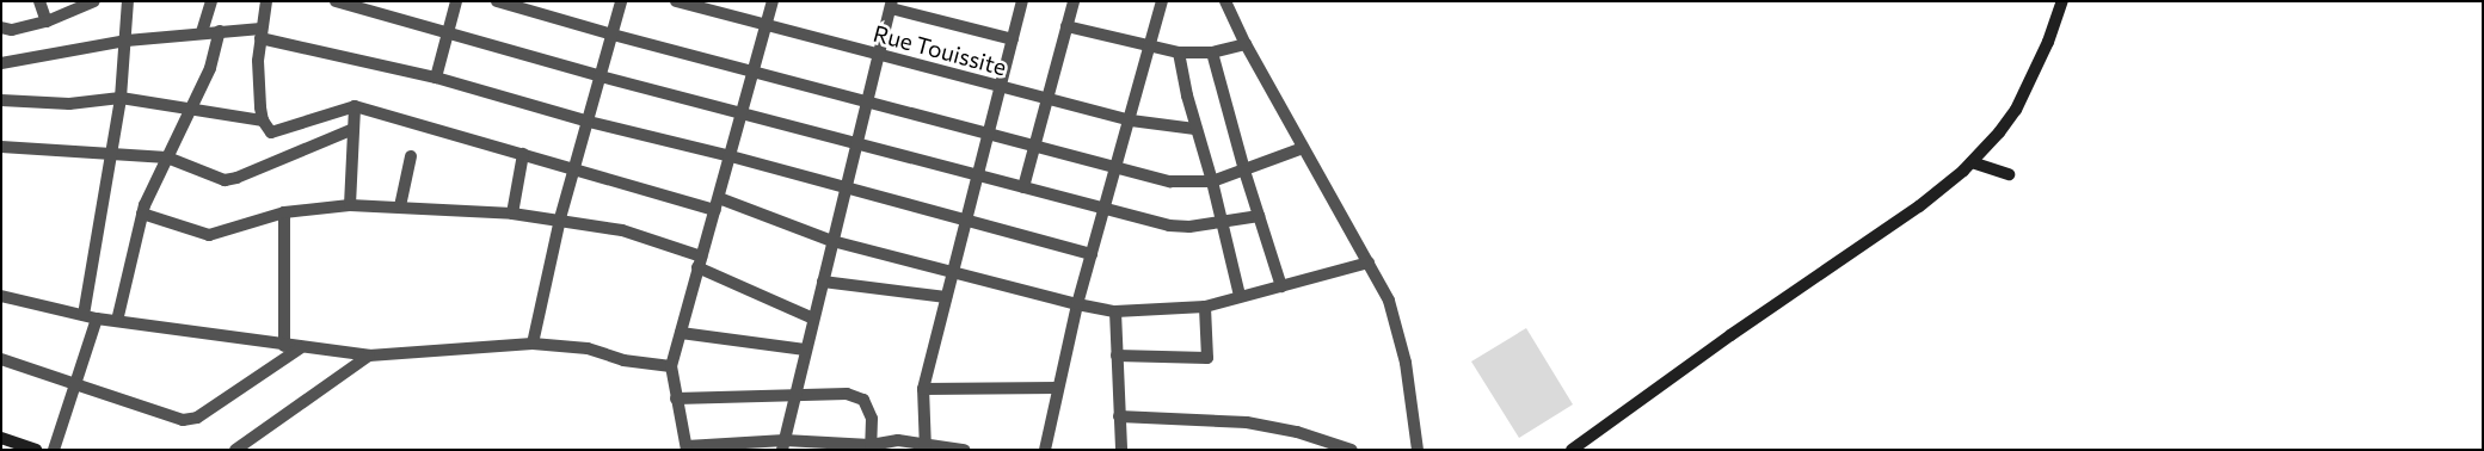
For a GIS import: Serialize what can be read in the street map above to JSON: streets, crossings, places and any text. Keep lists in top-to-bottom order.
{
  "streets": {
    "street": ["Rue Touissite"]
  }
}
